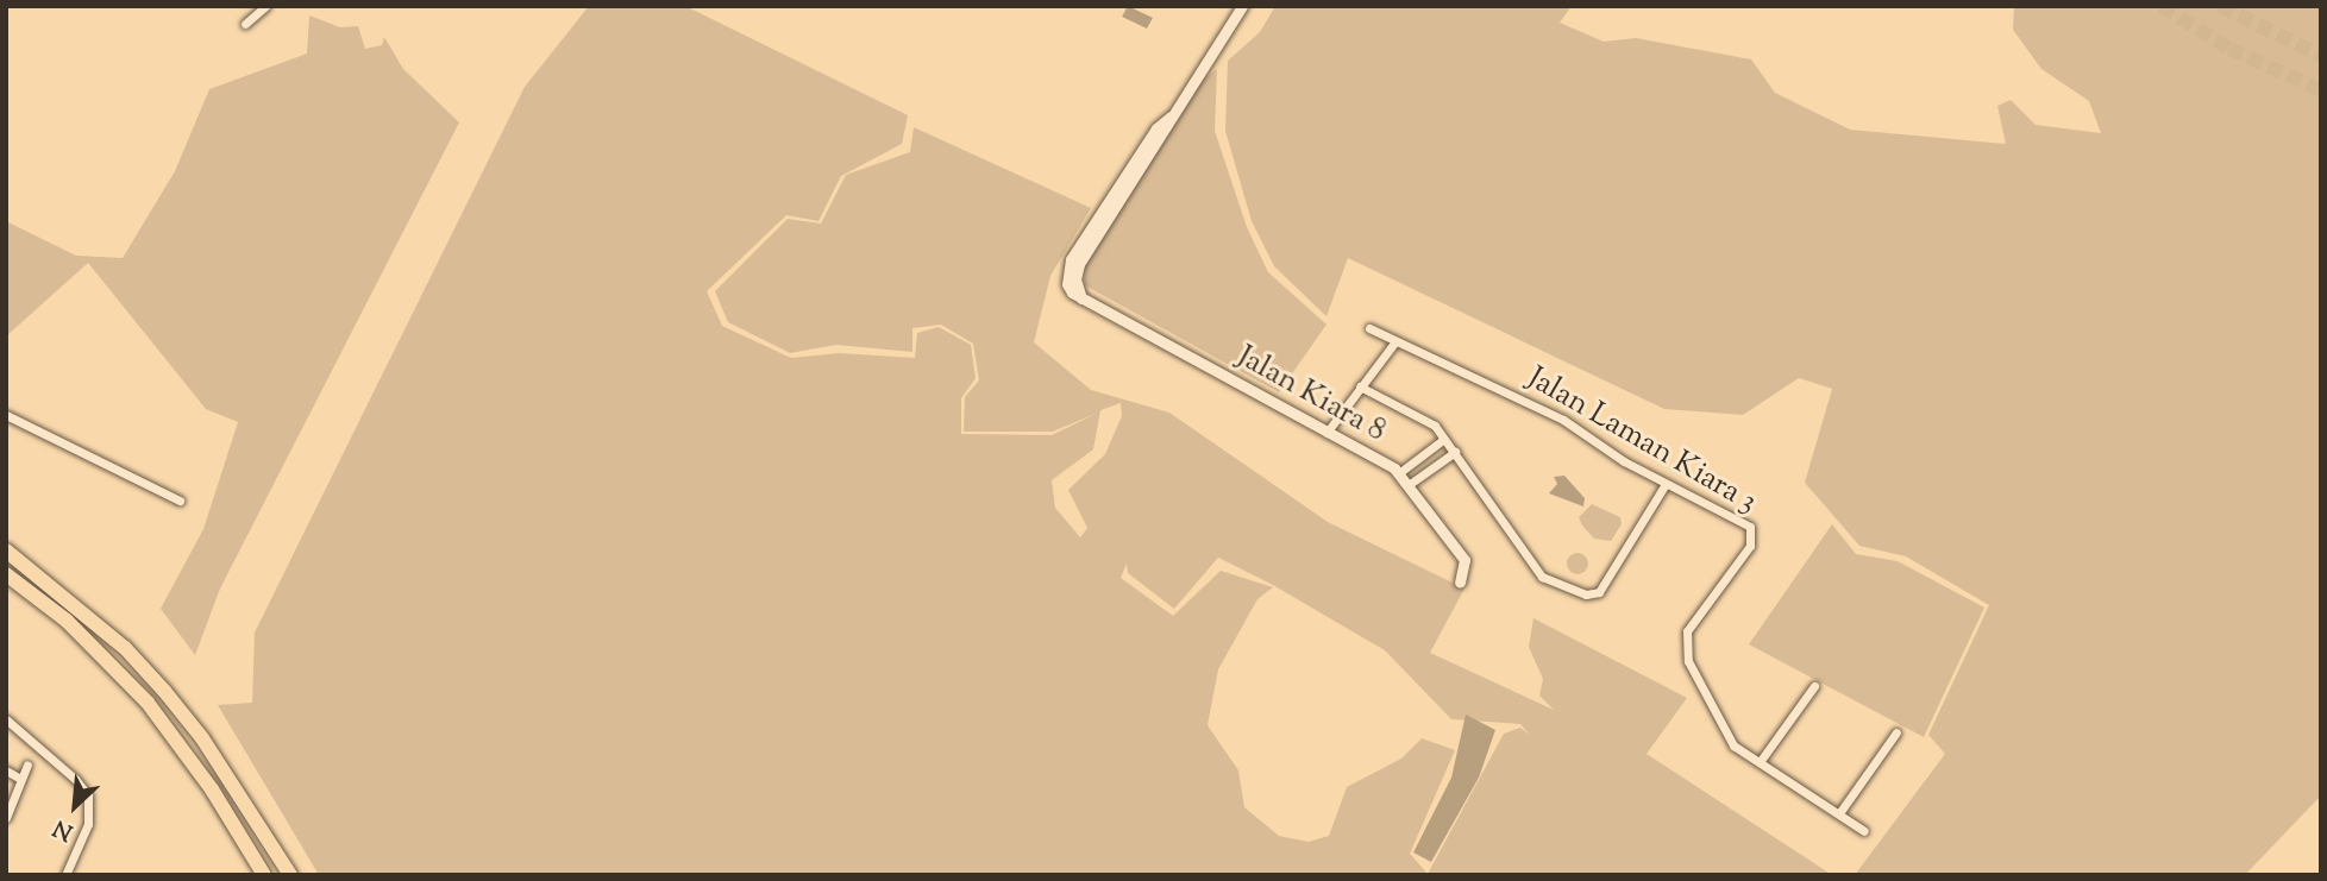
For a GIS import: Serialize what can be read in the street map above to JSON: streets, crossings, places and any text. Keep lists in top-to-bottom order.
{
  "streets": {
    "street": ["Jalan Kiara 8", "Jalan Laman Kiara 3"]
  },
  "north": "bottom left"
}
